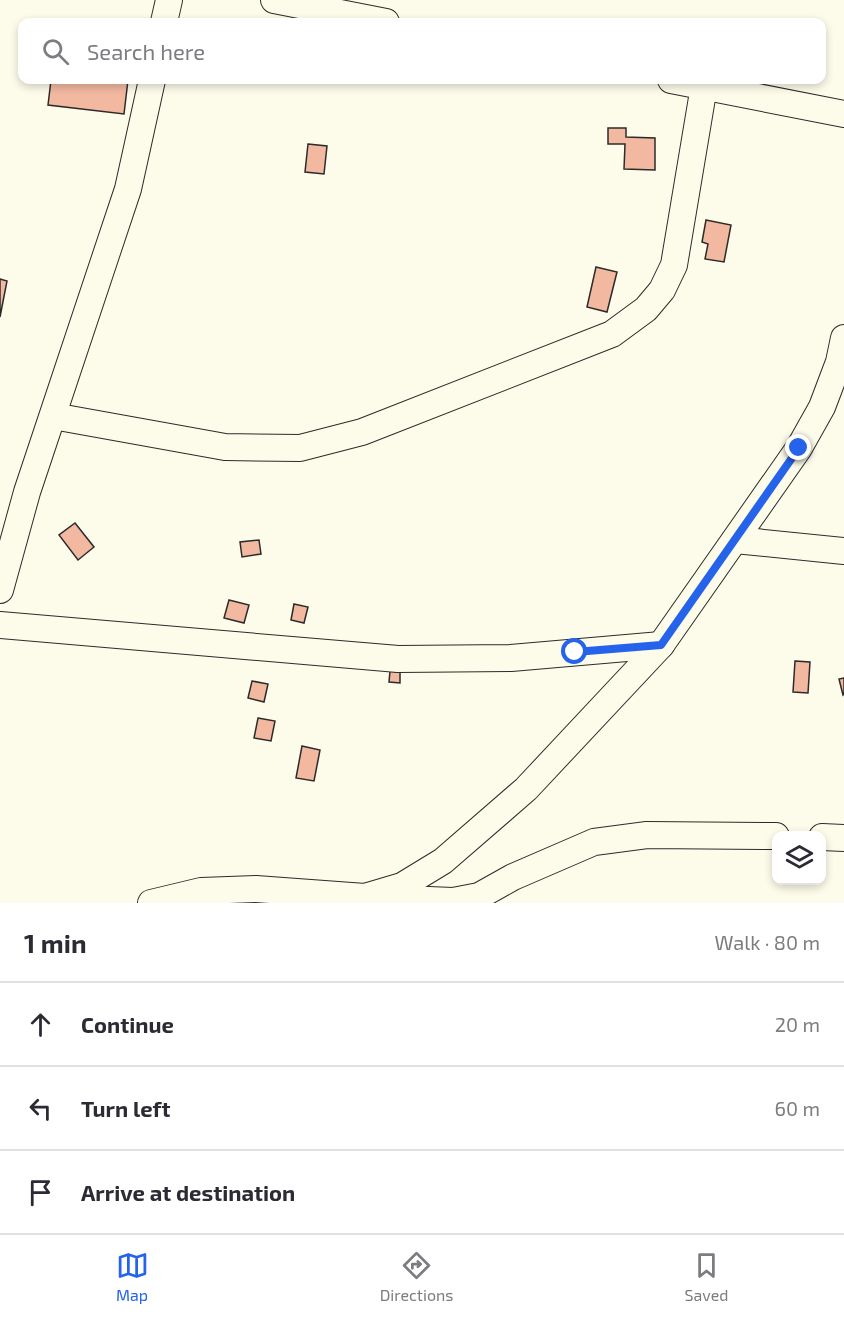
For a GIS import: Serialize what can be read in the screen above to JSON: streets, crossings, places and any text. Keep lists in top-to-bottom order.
{
  "page": {
    "search": "Search here",
    "heading": ["1 min", "Walk · 80 m"],
    "list": [
      ["Continue", "20 m"],
      ["Turn left", "60 m"],
      "Arrive at destination"
    ],
    "nav": ["Map", "Directions", "Saved"]
  }
}
